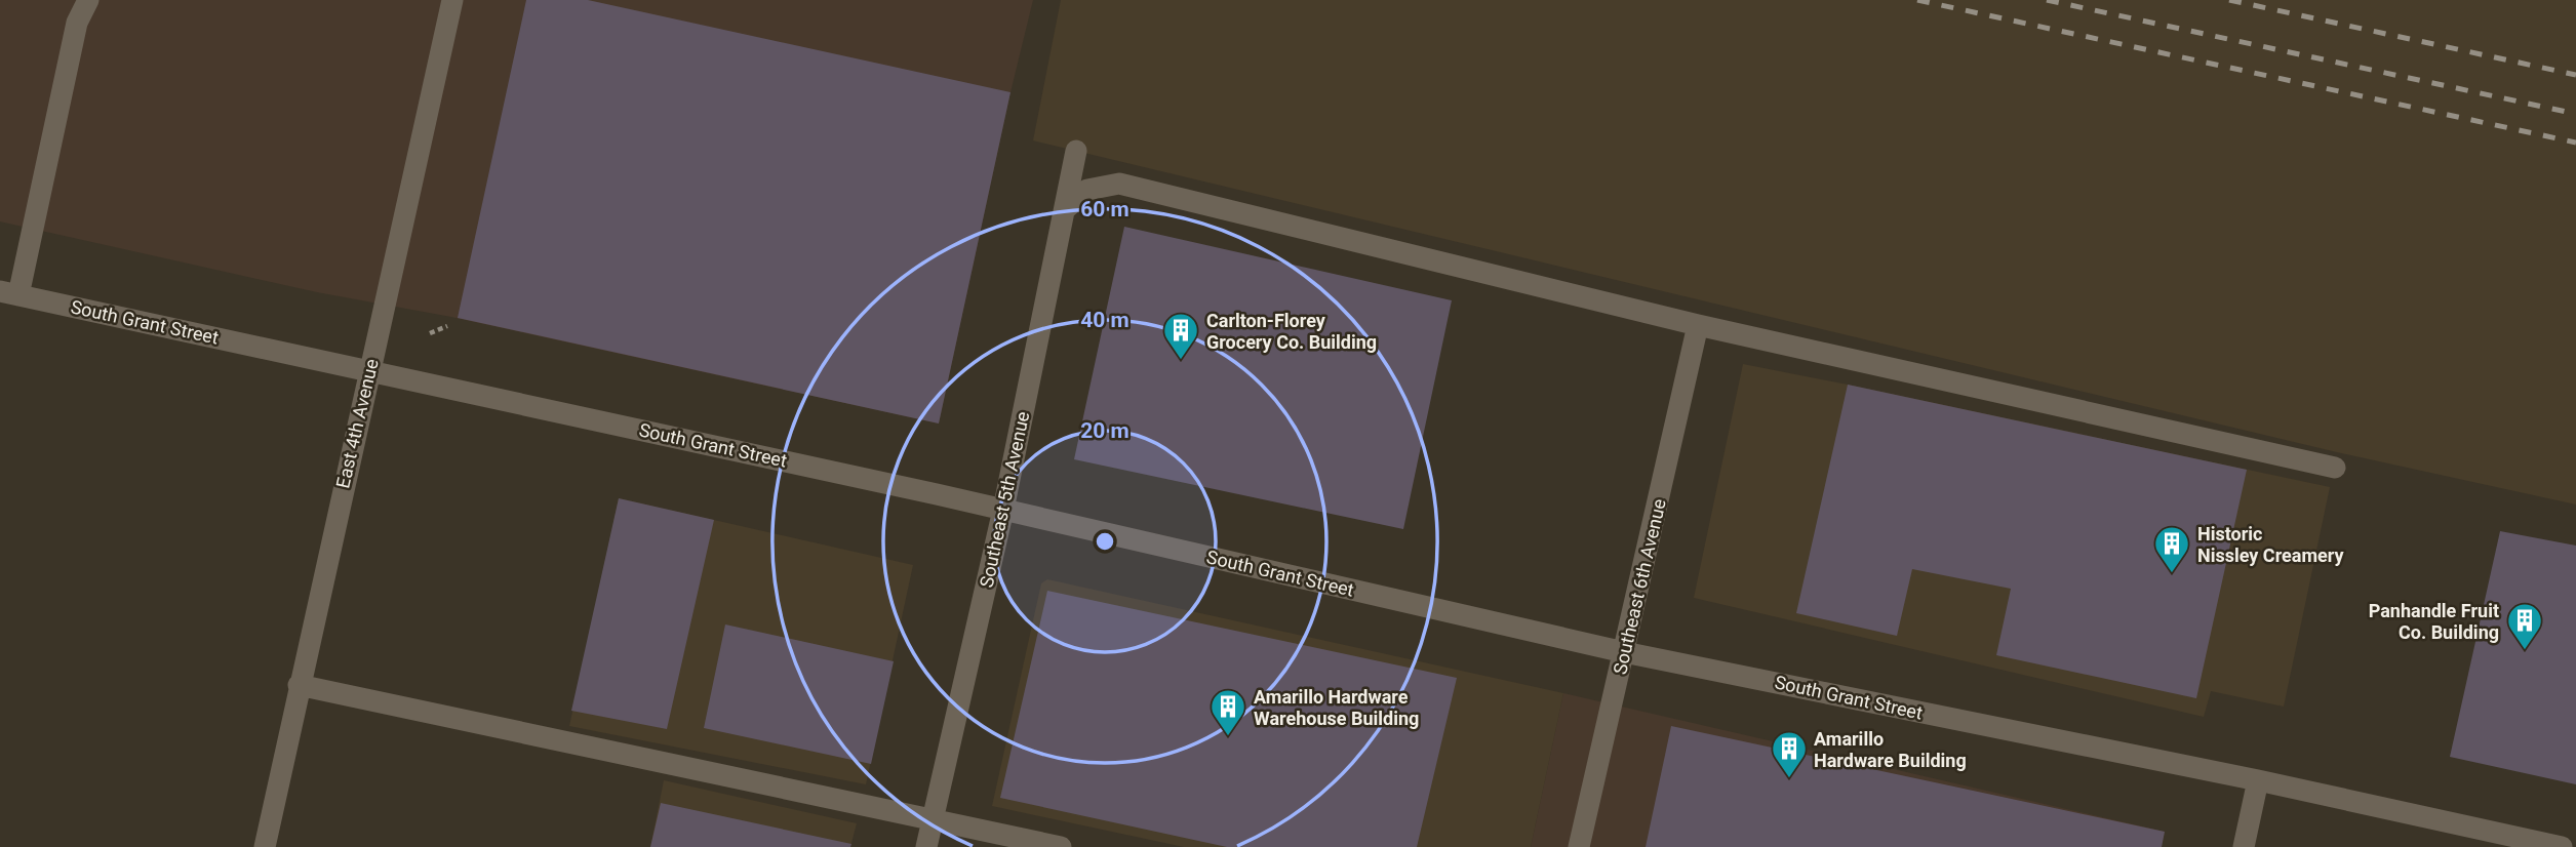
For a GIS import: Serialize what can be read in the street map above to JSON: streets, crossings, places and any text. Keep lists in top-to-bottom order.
{
  "streets": {
    "street": [
      "South Grant Street",
      "East 4th Avenue",
      "Southeast 5th Avenue",
      "Southeast 6th Avenue"
    ]
  },
  "crossings": [
    ["South Grant Street", "East 4th Avenue"],
    ["South Grant Street", "Southeast 5th Avenue"],
    ["South Grant Street", "Southeast 6th Avenue"]
  ],
  "places": {
    "building": [
      "Carlton-Florey Grocery Co. Building",
      "Historic Nissley Creamery",
      "Panhandle Fruit Co. Building",
      "Amarillo Hardware Warehouse Building",
      "Amarillo Hardware Building"
    ]
  },
  "rings": ["60 m", "40 m", "20 m"]
}
